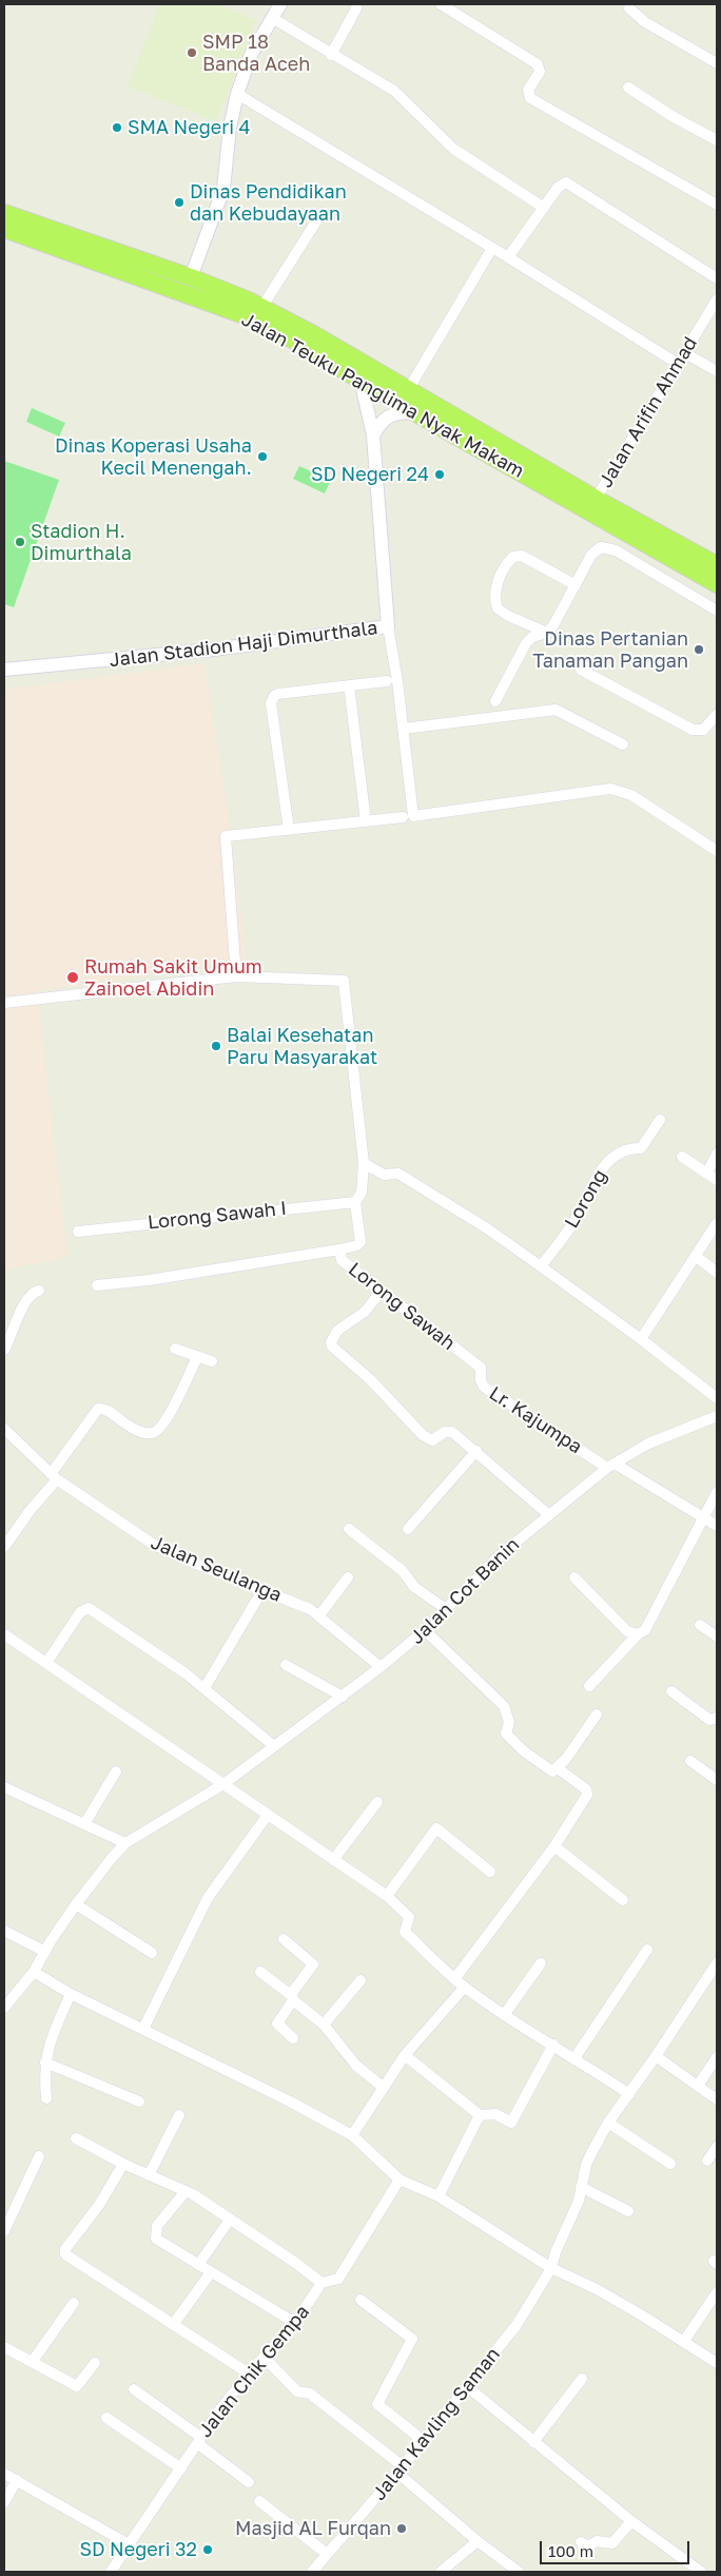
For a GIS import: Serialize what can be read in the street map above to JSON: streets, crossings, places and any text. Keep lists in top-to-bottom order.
{
  "streets": {
    "main road": ["Jalan Teuku Panglima Nyak Makam"],
    "street": [
      "Jalan Arifin Ahmad",
      "Jalan Stadion Haji Dimurthala",
      "Lorong",
      "Lorong Sawah I",
      "Lorong Sawah",
      "Lr. Kajumpa",
      "Jalan Seulanga",
      "Jalan Cot Banin",
      "Jalan Chik Gempa",
      "Jalan Kavling Saman"
    ]
  },
  "crossings": [
    ["Jalan Teuku Panglima Nyak Makam", "Jalan Arifin Ahmad"],
    ["Jalan Teuku Panglima Nyak Makam", "Jalan Stadion Haji Dimurthala"],
    ["Lorong Sawah I", "Lorong Sawah"],
    ["Lorong Sawah", "Lr. Kajumpa"],
    ["Lr. Kajumpa", "Jalan Cot Banin"],
    ["Jalan Seulanga", "Jalan Cot Banin"]
  ],
  "places": [
    "SMP 18 Banda Aceh",
    "SMA Negeri 4",
    "Dinas Pendidikan dan Kebudayaan",
    "Dinas Koperasi Usaha Kecil Menengah.",
    "SD Negeri 24",
    "Stadion H. Dimurthala",
    "Dinas Pertanian Tanaman Pangan",
    "Rumah Sakit Umum Zainoel Abidin",
    "Balai Kesehatan Paru Masyarakat",
    "Masjid AL Furqan",
    "SD Negeri 32"
  ],
  "scale_bar": "100 m"
}
